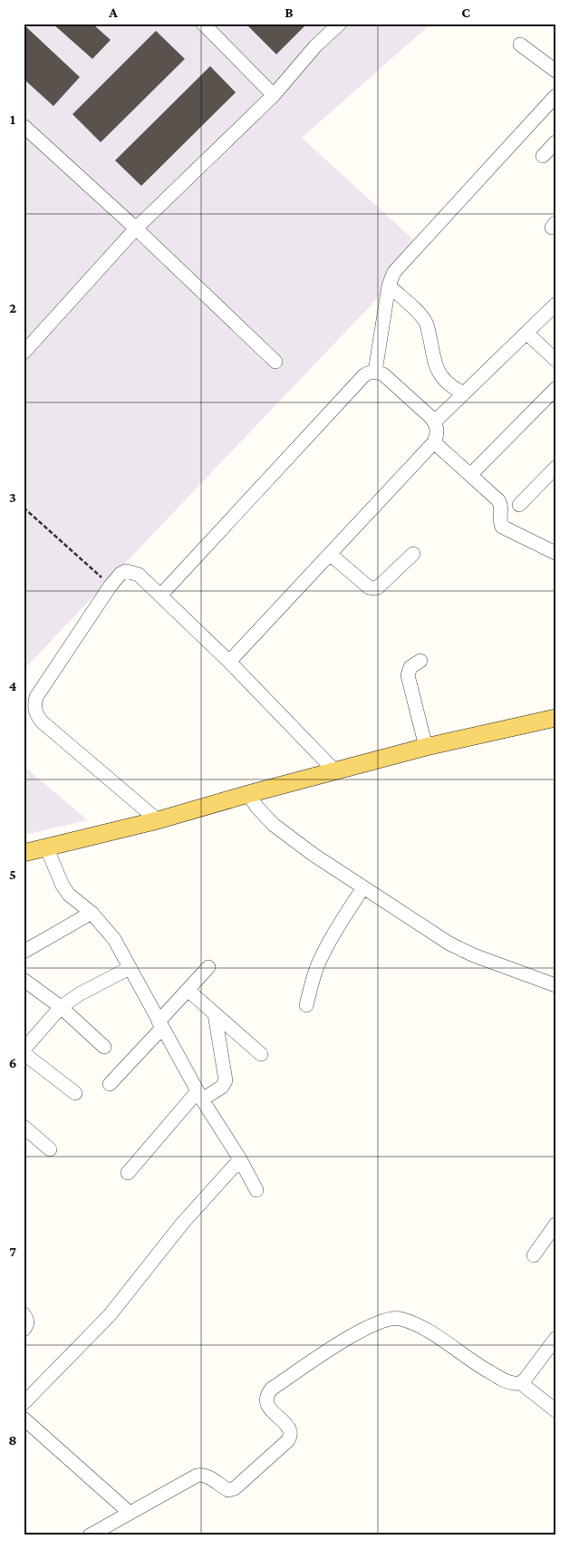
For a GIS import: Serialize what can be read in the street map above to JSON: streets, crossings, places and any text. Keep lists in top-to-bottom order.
{
  "grid": {
    "columns": ["A", "B", "C"],
    "rows": [
      "1",
      "2",
      "3",
      "4",
      "5",
      "6",
      "7",
      "8"
    ]
  }
}
